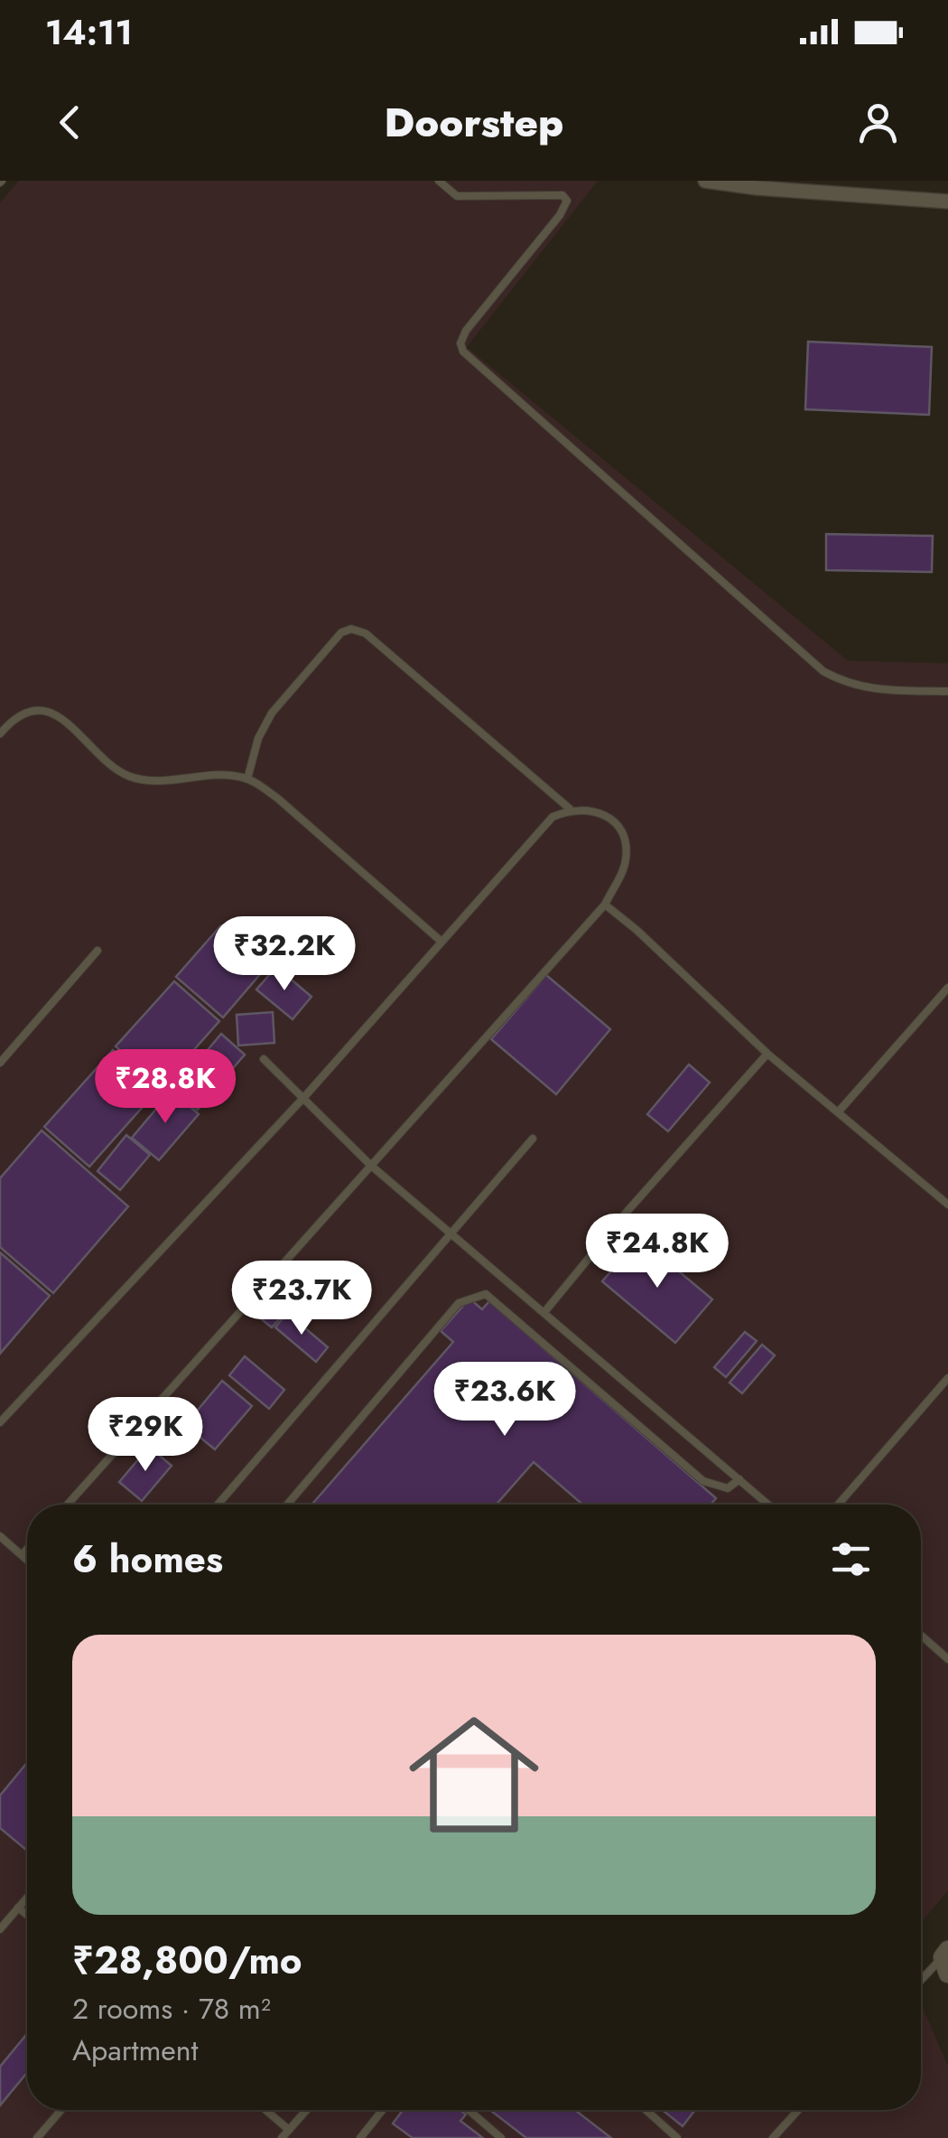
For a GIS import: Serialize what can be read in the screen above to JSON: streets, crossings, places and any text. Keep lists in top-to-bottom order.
{
  "page": {
    "status": "14:11",
    "header": "Doorstep",
    "price": [
      "₹32.2K",
      "₹28.8K",
      "₹24.8K",
      "₹23.7K",
      "₹23.6K",
      "₹29K"
    ],
    "heading": "6 homes",
    "list": [
      {
        "name": "₹28,800/mo",
        "note": "2 rooms · 78 m² · Apartment"
      }
    ]
  }
}
